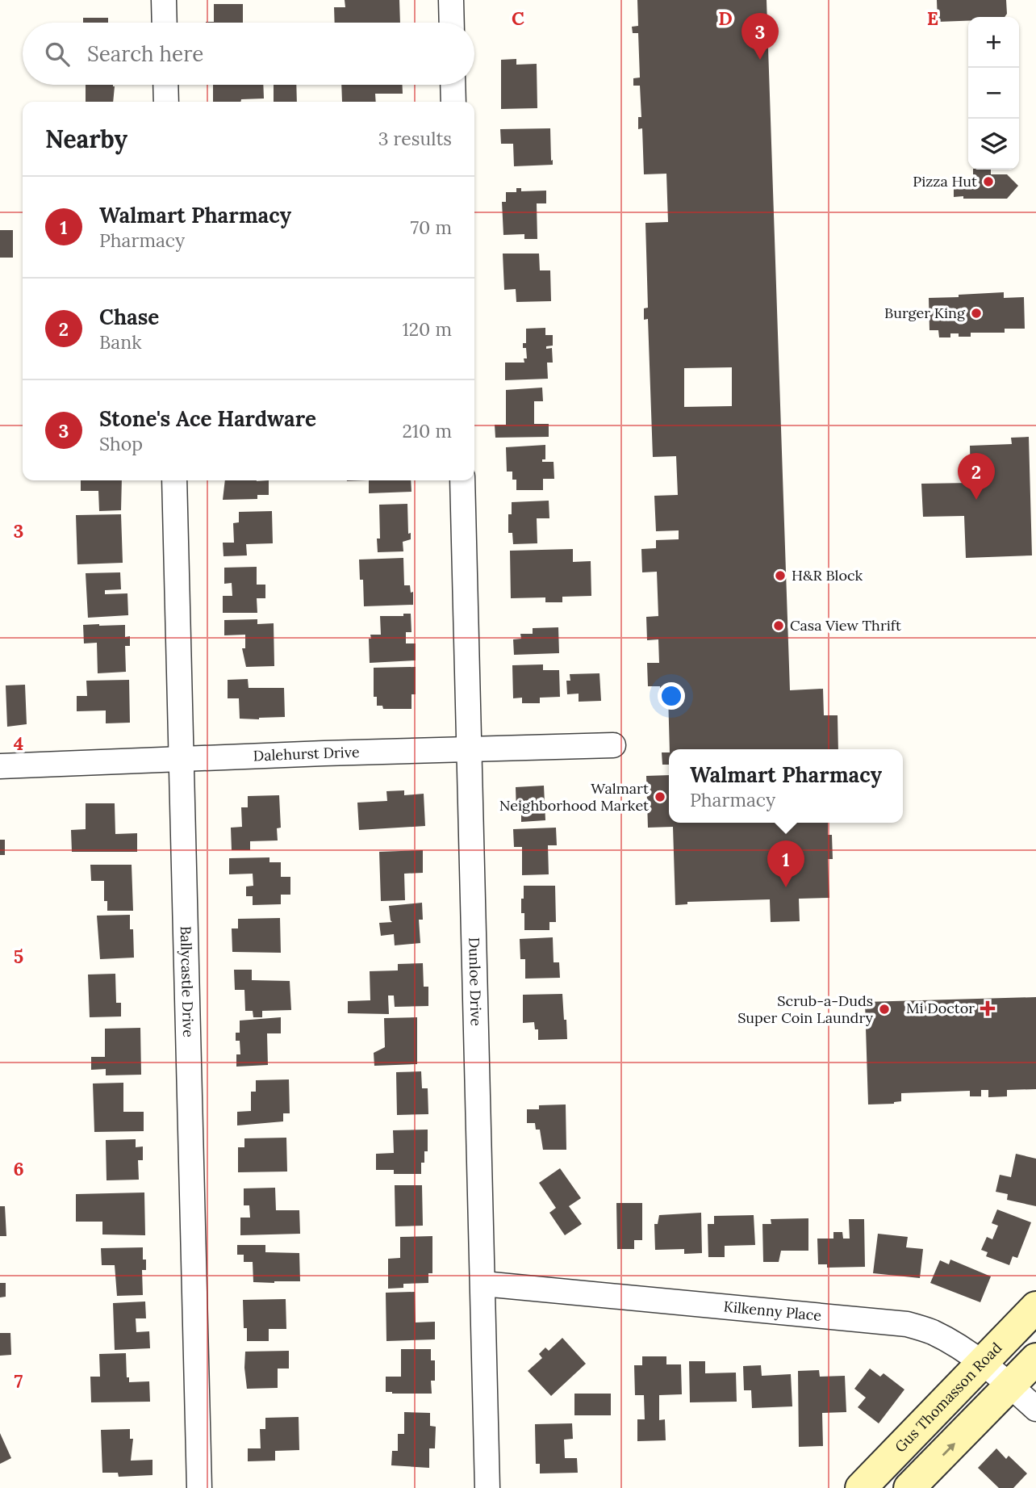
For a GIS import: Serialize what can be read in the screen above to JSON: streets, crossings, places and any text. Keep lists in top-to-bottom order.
{
  "streets": {
    "main road": ["Gus Thomasson Road"],
    "street": [
      "Dalehurst Drive",
      "Ballycastle Drive",
      "Dunloe Drive",
      "Kilkenny Place"
    ]
  },
  "crossings": [
    ["Dalehurst Drive", "Ballycastle Drive"],
    ["Dalehurst Drive", "Dunloe Drive"],
    ["Dunloe Drive", "Kilkenny Place"],
    ["Kilkenny Place", "Gus Thomasson Road"]
  ],
  "places": {
    "other": [
      "Pizza Hut",
      "Burger King",
      "H&R Block",
      "Casa View Thrift",
      "Walmart Neighborhood Market",
      "Scrub-a-Duds Super Coin Laundry"
    ],
    "health": ["Mi Doctor"]
  },
  "page": {
    "pins": ["3", "2", "1"],
    "map_buttons": ["+", "−"],
    "search": "Search here",
    "heading": ["Nearby", "3 results"],
    "list": [
      {
        "mark": "1",
        "name": "Walmart Pharmacy",
        "note": "Pharmacy",
        "value": "70 m"
      },
      {
        "mark": "2",
        "name": "Chase",
        "note": "Bank",
        "value": "120 m"
      },
      {
        "mark": "3",
        "name": "Stone's Ace Hardware",
        "note": "Shop",
        "value": "210 m"
      }
    ],
    "popup": ["Walmart Pharmacy", "Pharmacy"]
  },
  "grid": {
    "columns": ["C", "D", "E"],
    "rows": [
      "3",
      "4",
      "5",
      "6",
      "7"
    ]
  }
}
